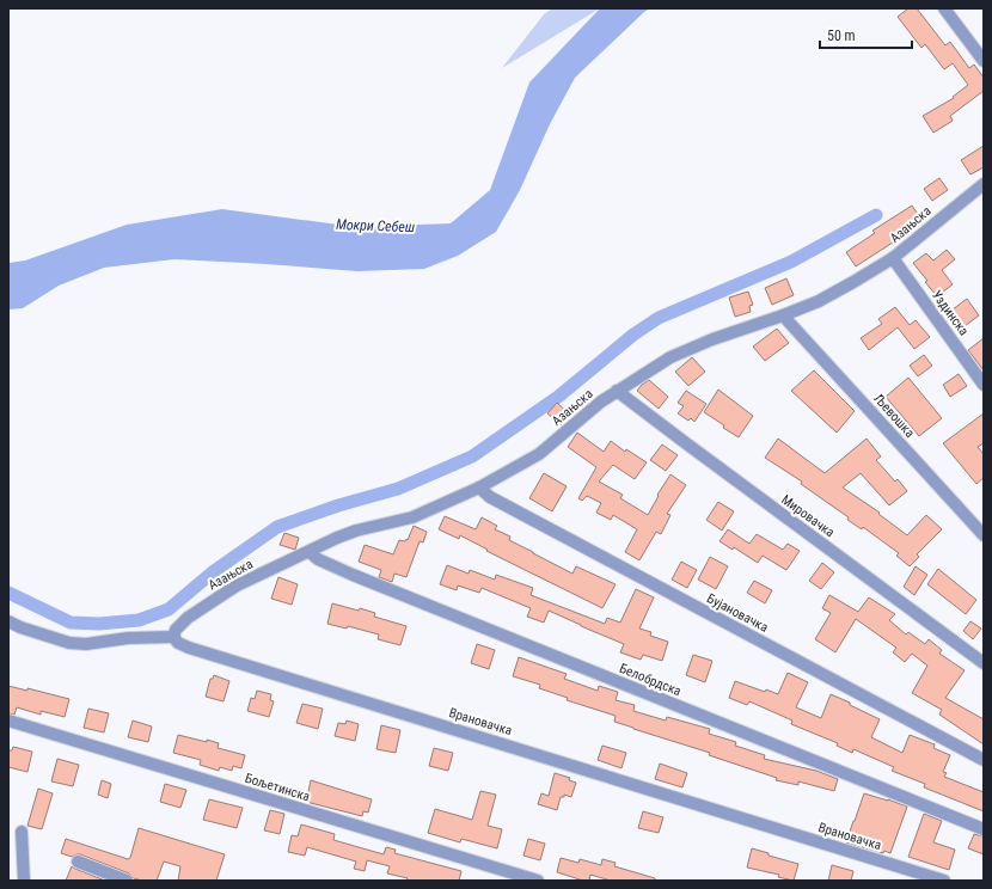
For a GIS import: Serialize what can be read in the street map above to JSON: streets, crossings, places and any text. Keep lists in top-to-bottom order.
{
  "streets": {
    "street": [
      "Азањска",
      "Уздинска",
      "Љевошка",
      "Мировачка",
      "Бујановачка",
      "Белобрдска",
      "Врановачка",
      "Бољетинска"
    ]
  },
  "crossings": [
    ["Азањска", "Уздинска"],
    ["Азањска", "Љевошка"],
    ["Азањска", "Мировачка"],
    ["Азањска", "Бујановачка"],
    ["Азањска", "Белобрдска"],
    ["Азањска", "Врановачка"]
  ],
  "water": ["Мокри Себеш"],
  "scale_bar": "50 m"
}
